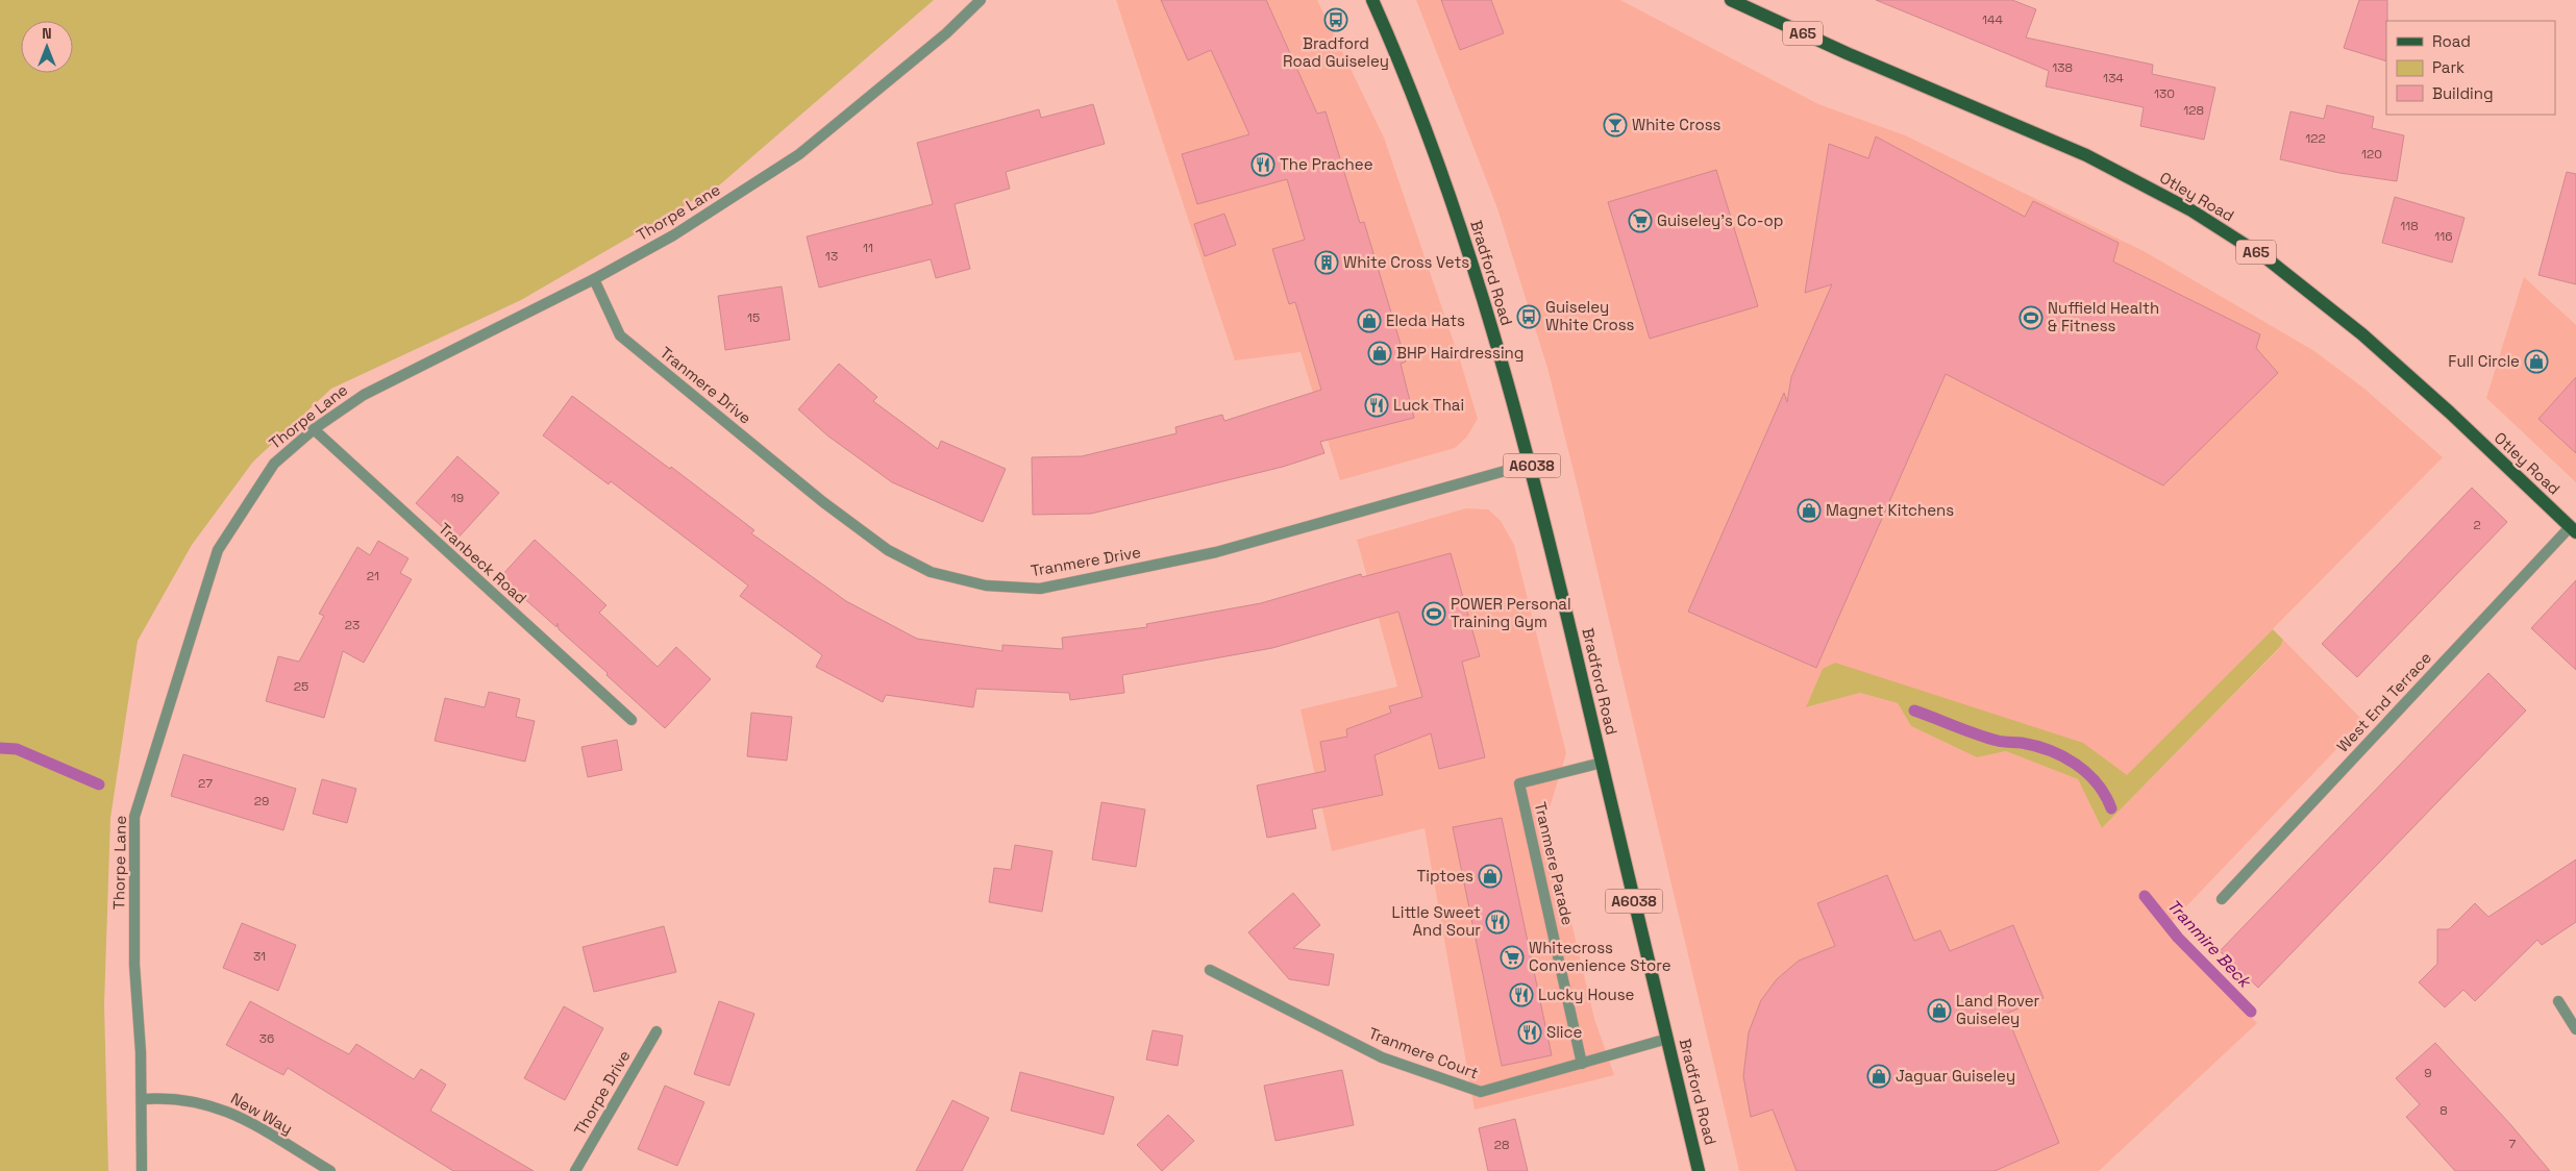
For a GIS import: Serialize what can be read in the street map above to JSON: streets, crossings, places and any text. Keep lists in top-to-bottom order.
{
  "streets": {
    "main road": [
      "A65",
      "Otley Road",
      "Bradford Road",
      "A6038"
    ],
    "street": [
      "Thorpe Lane",
      "Tranmere Drive",
      "Tranbeck Road",
      "West End Terrace",
      "Tranmere Parade",
      "Tranmere Court",
      "Thorpe Drive",
      "New Way"
    ]
  },
  "crossings": [
    ["Otley Road", "West End Terrace"],
    ["Thorpe Lane", "Tranmere Drive"],
    ["Thorpe Lane", "Tranbeck Road"],
    ["Thorpe Lane", "New Way"],
    ["Bradford Road", "Tranmere Drive"],
    ["Bradford Road", "Tranmere Parade"],
    ["Bradford Road", "Tranmere Court"],
    ["Tranmere Parade", "Tranmere Court"]
  ],
  "water": ["Tranmire Beck"],
  "places": {
    "bus stop": ["Bradford Road Guiseley", "Guiseley White Cross"],
    "bar": ["White Cross"],
    "restaurant": [
      "The Prachee",
      "Luck Thai",
      "Little Sweet And Sour",
      "Lucky House",
      "Slice"
    ],
    "supermarket": ["Guiseley's Co-op", "Whitecross Convenience Store"],
    "building": ["White Cross Vets"],
    "sports": ["Nuffield Health & Fitness", "POWER Personal Training Gym"],
    "shop": [
      "Eleda Hats",
      "BHP Hairdressing",
      "Full Circle",
      "Magnet Kitchens",
      "Tiptoes",
      "Land Rover Guiseley",
      "Jaguar Guiseley"
    ]
  },
  "house_numbers": [
    "144",
    "138",
    "134",
    "130",
    "128",
    "122",
    "120",
    "118",
    "116",
    "11",
    "13",
    "15",
    "19",
    "2",
    "21",
    "23",
    "25",
    "27",
    "29",
    "31",
    "36",
    "9",
    "8",
    "7",
    "28"
  ],
  "legend": ["Road", "Park", "Building"],
  "north": "top"
}
